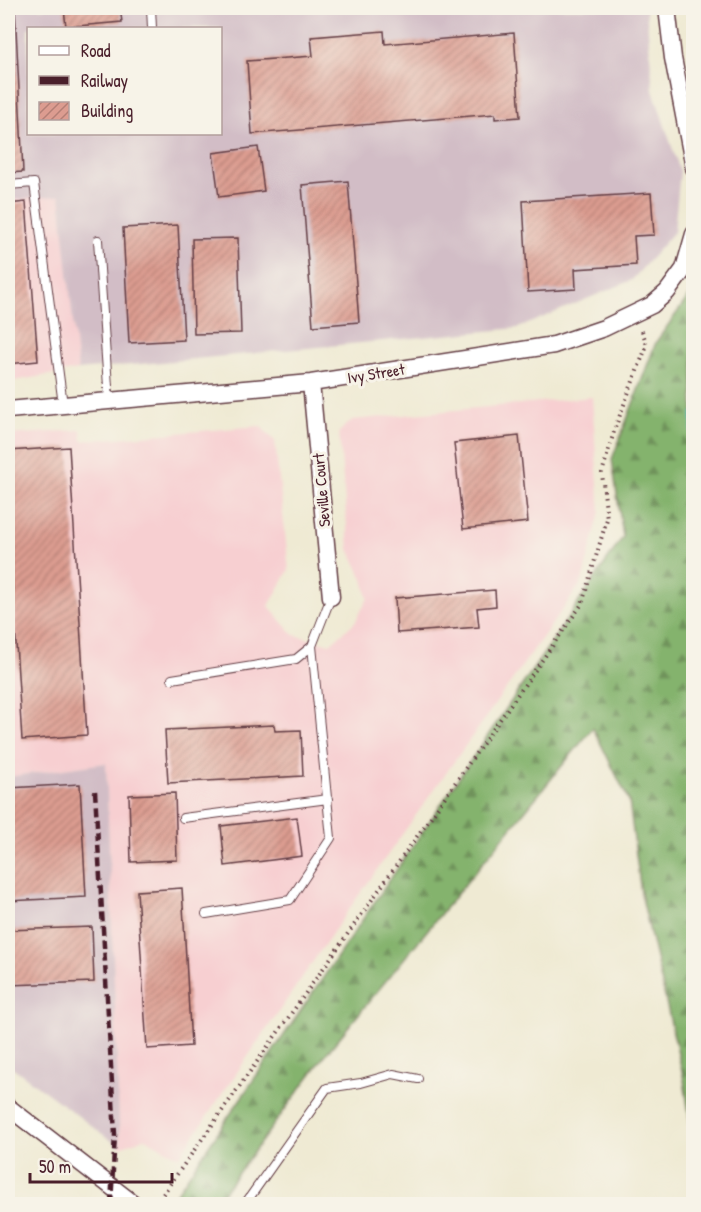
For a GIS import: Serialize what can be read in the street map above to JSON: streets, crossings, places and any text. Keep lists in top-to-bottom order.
{
  "streets": {
    "street": ["Ivy Street", "Seville Court"]
  },
  "crossings": [
    ["Ivy Street", "Seville Court"]
  ],
  "legend": ["Road", "Railway", "Building"],
  "scale_bar": "50 m"
}
